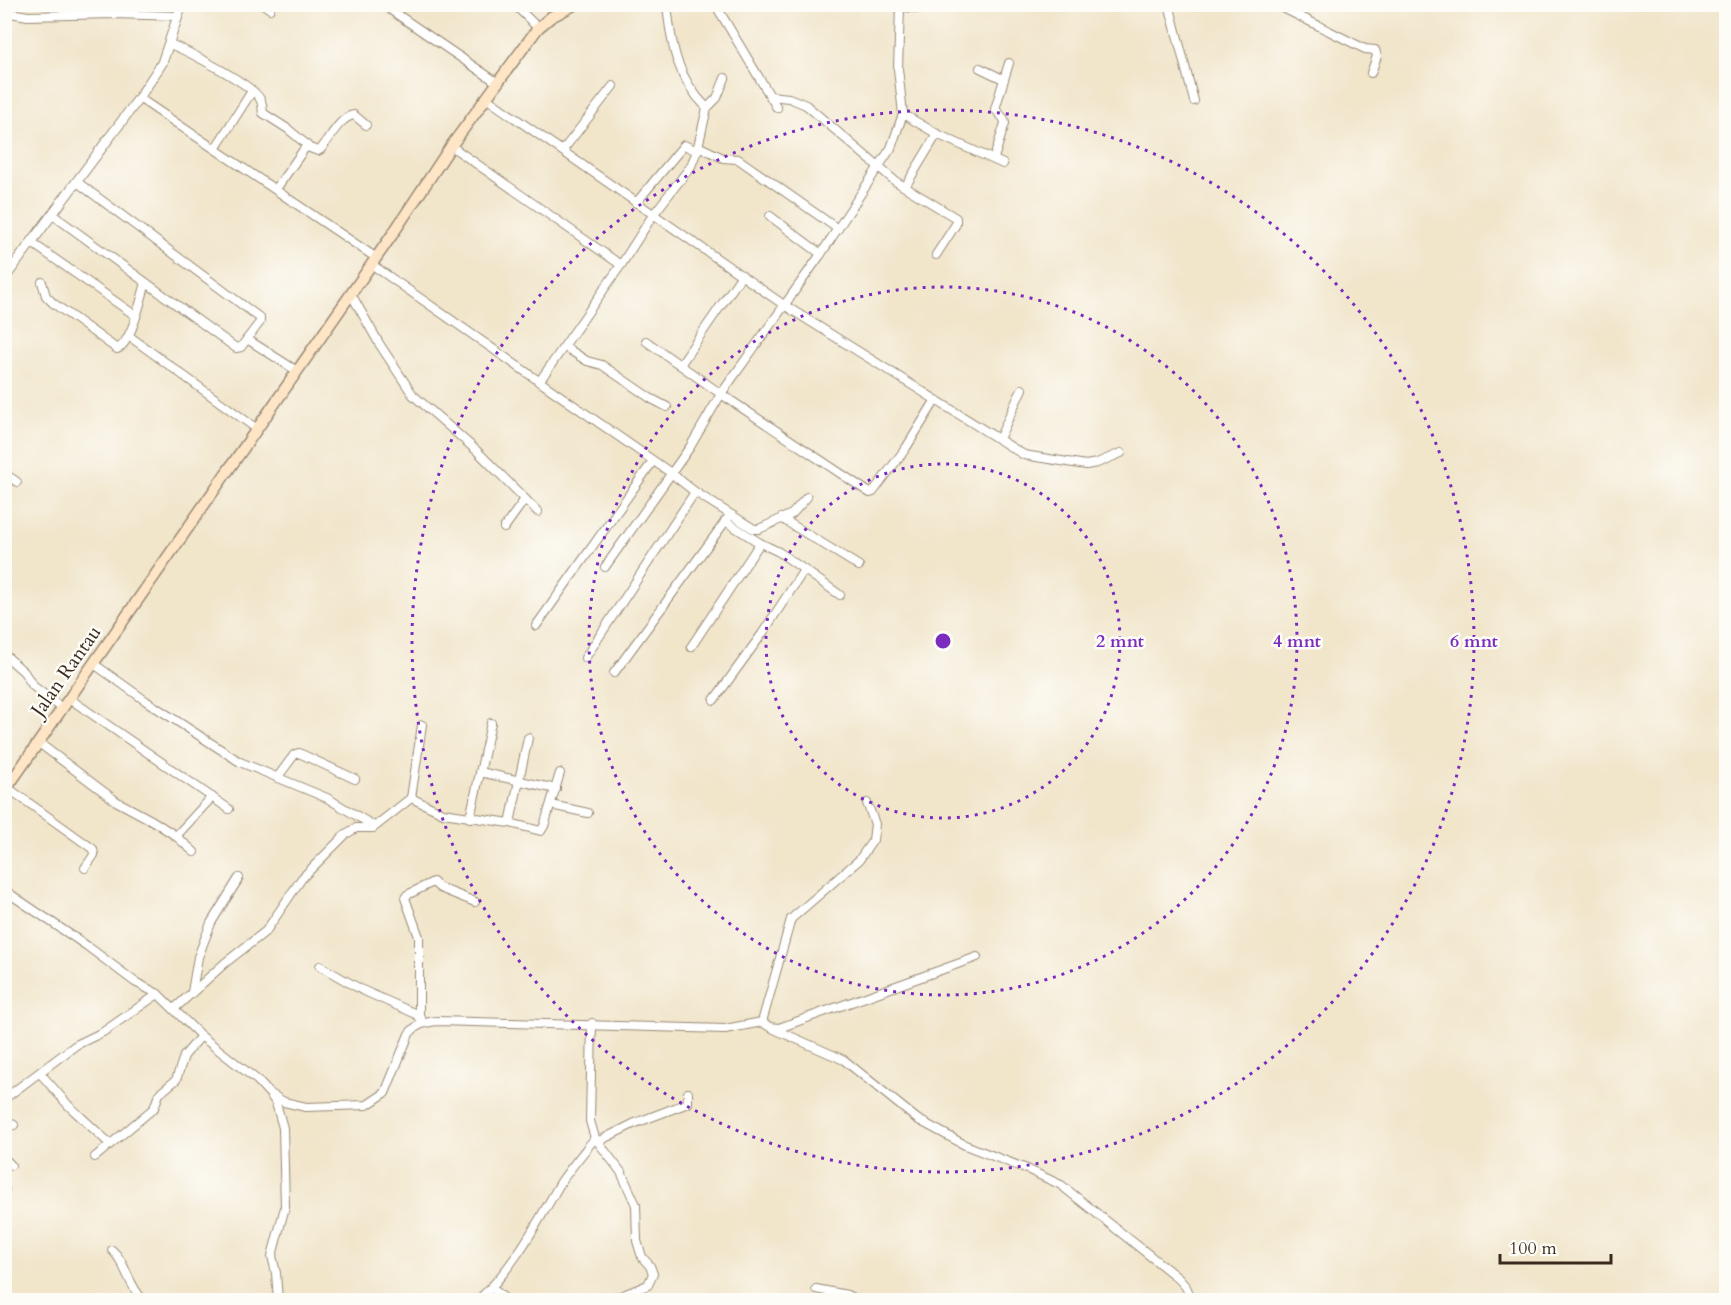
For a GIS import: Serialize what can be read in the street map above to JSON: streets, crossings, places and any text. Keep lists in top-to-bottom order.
{
  "streets": {
    "main road": ["Jalan Rantau"]
  },
  "scale_bar": "100 m",
  "rings": ["2 mnt", "4 mnt", "6 mnt"]
}
